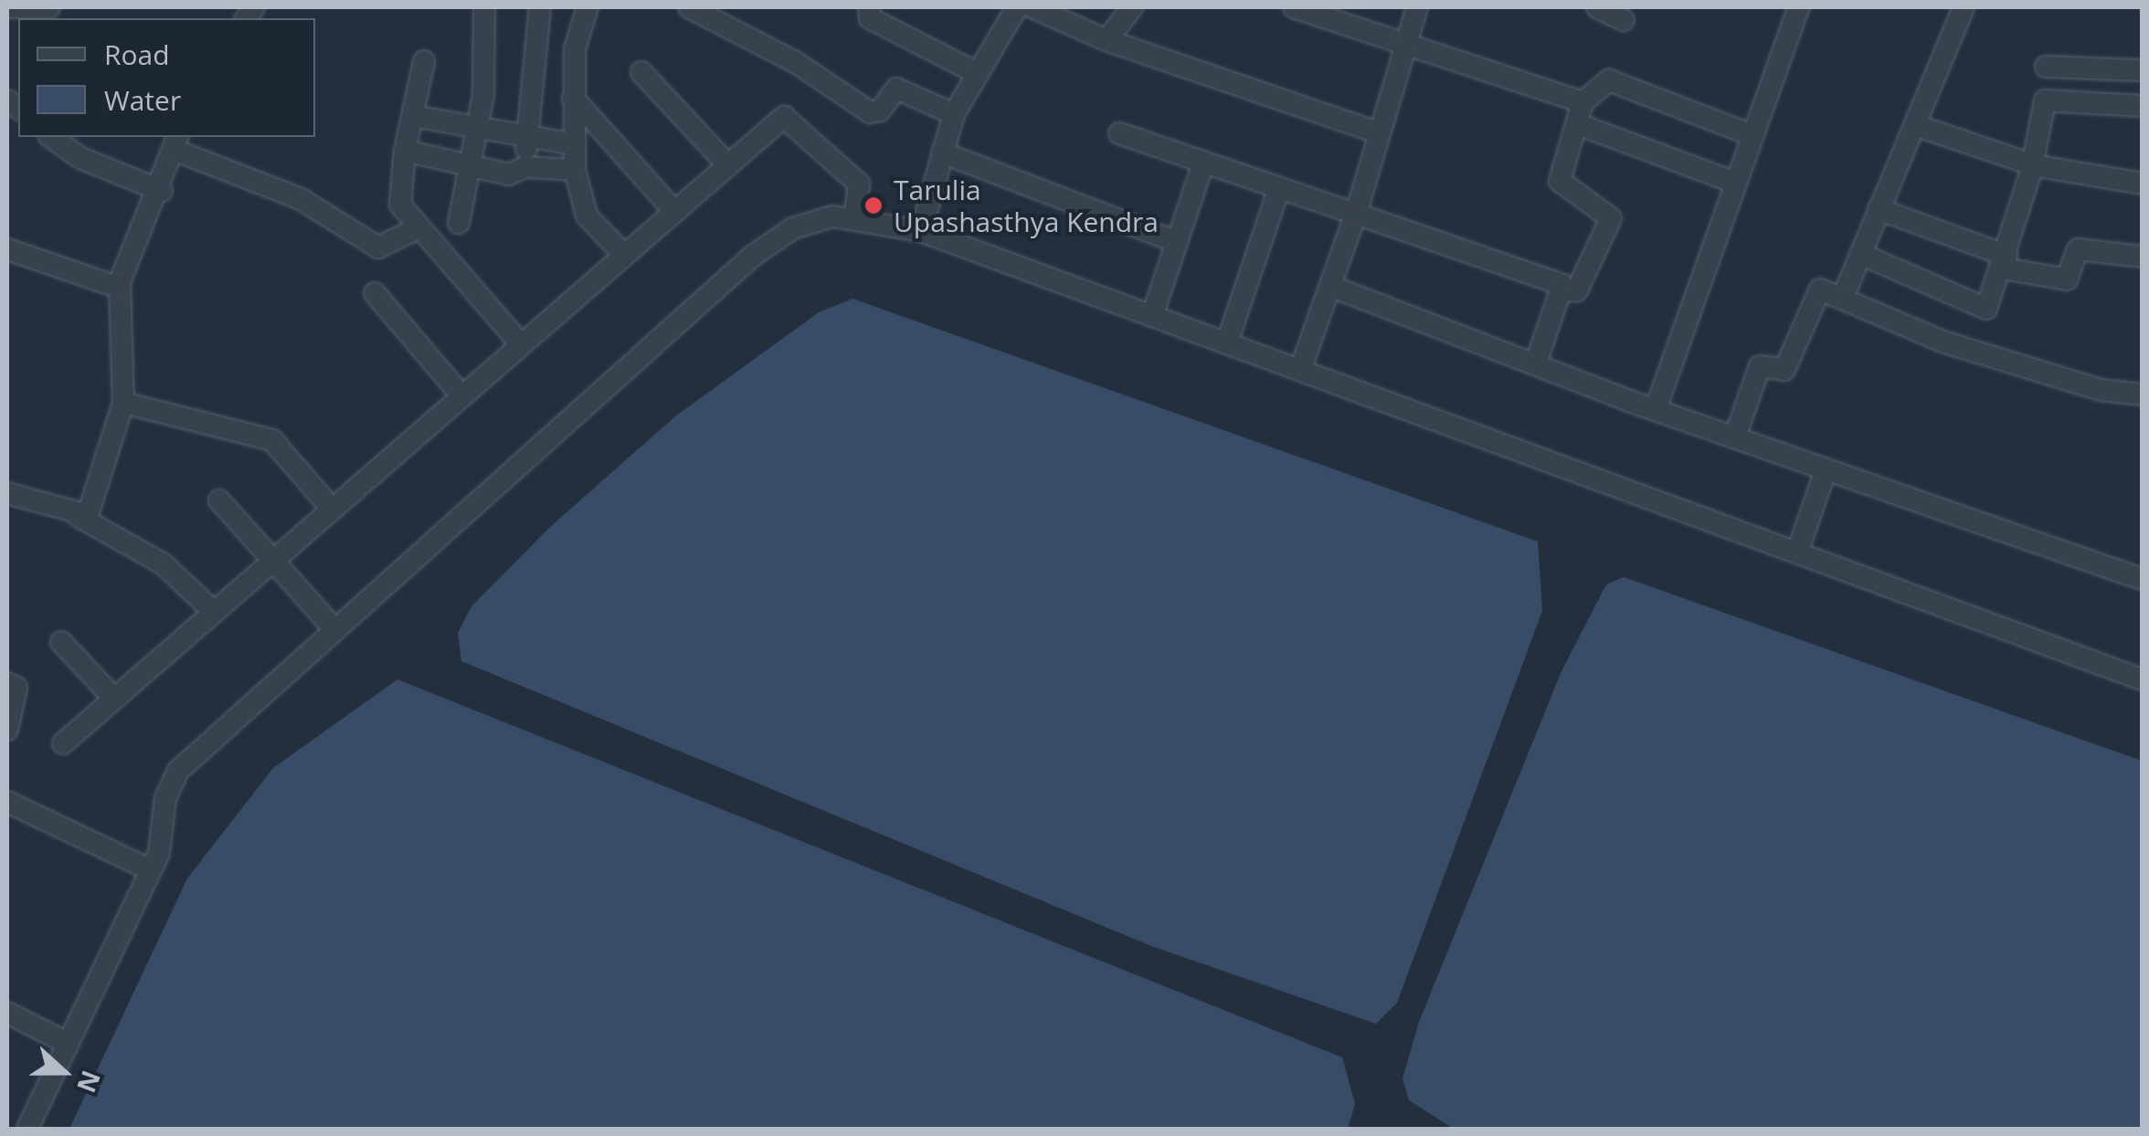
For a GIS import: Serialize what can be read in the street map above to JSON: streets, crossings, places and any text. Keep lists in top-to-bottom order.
{
  "places": ["Tarulia Upashasthya Kendra"],
  "legend": ["Road", "Water"],
  "north": "right"
}
